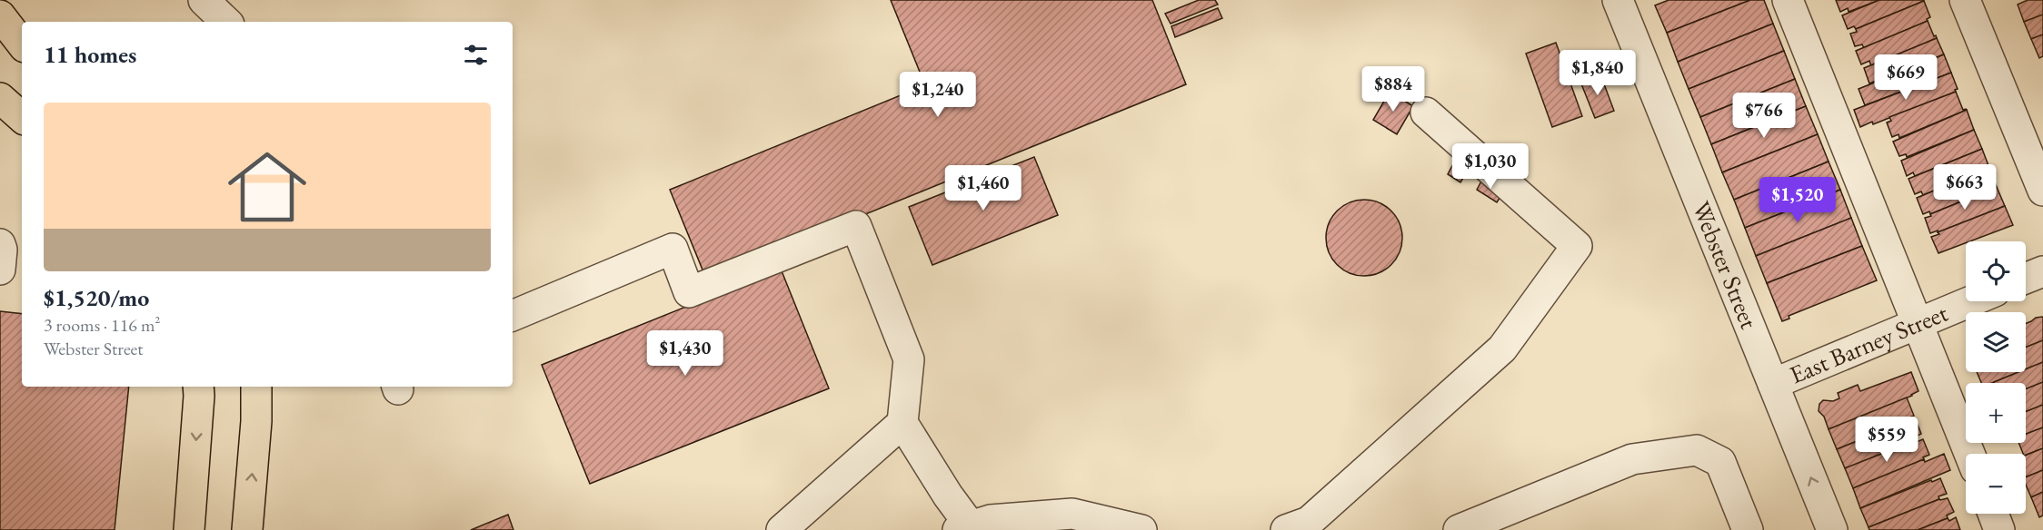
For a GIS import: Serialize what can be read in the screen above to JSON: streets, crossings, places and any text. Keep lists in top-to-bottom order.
{
  "streets": {
    "street": ["Webster Street", "East Barney Street"]
  },
  "crossings": [
    ["Webster Street", "East Barney Street"]
  ],
  "page": {
    "heading": "11 homes",
    "price": [
      "$1,840",
      "$669",
      "$884",
      "$1,240",
      "$766",
      "$1,030",
      "$663",
      "$1,460",
      "$1,520",
      "$1,430",
      "$559"
    ],
    "list": [
      {
        "name": "$1,520/mo",
        "note": "3 rooms · 116 m² · Webster Street"
      }
    ],
    "map_buttons": ["+", "−"]
  }
}
